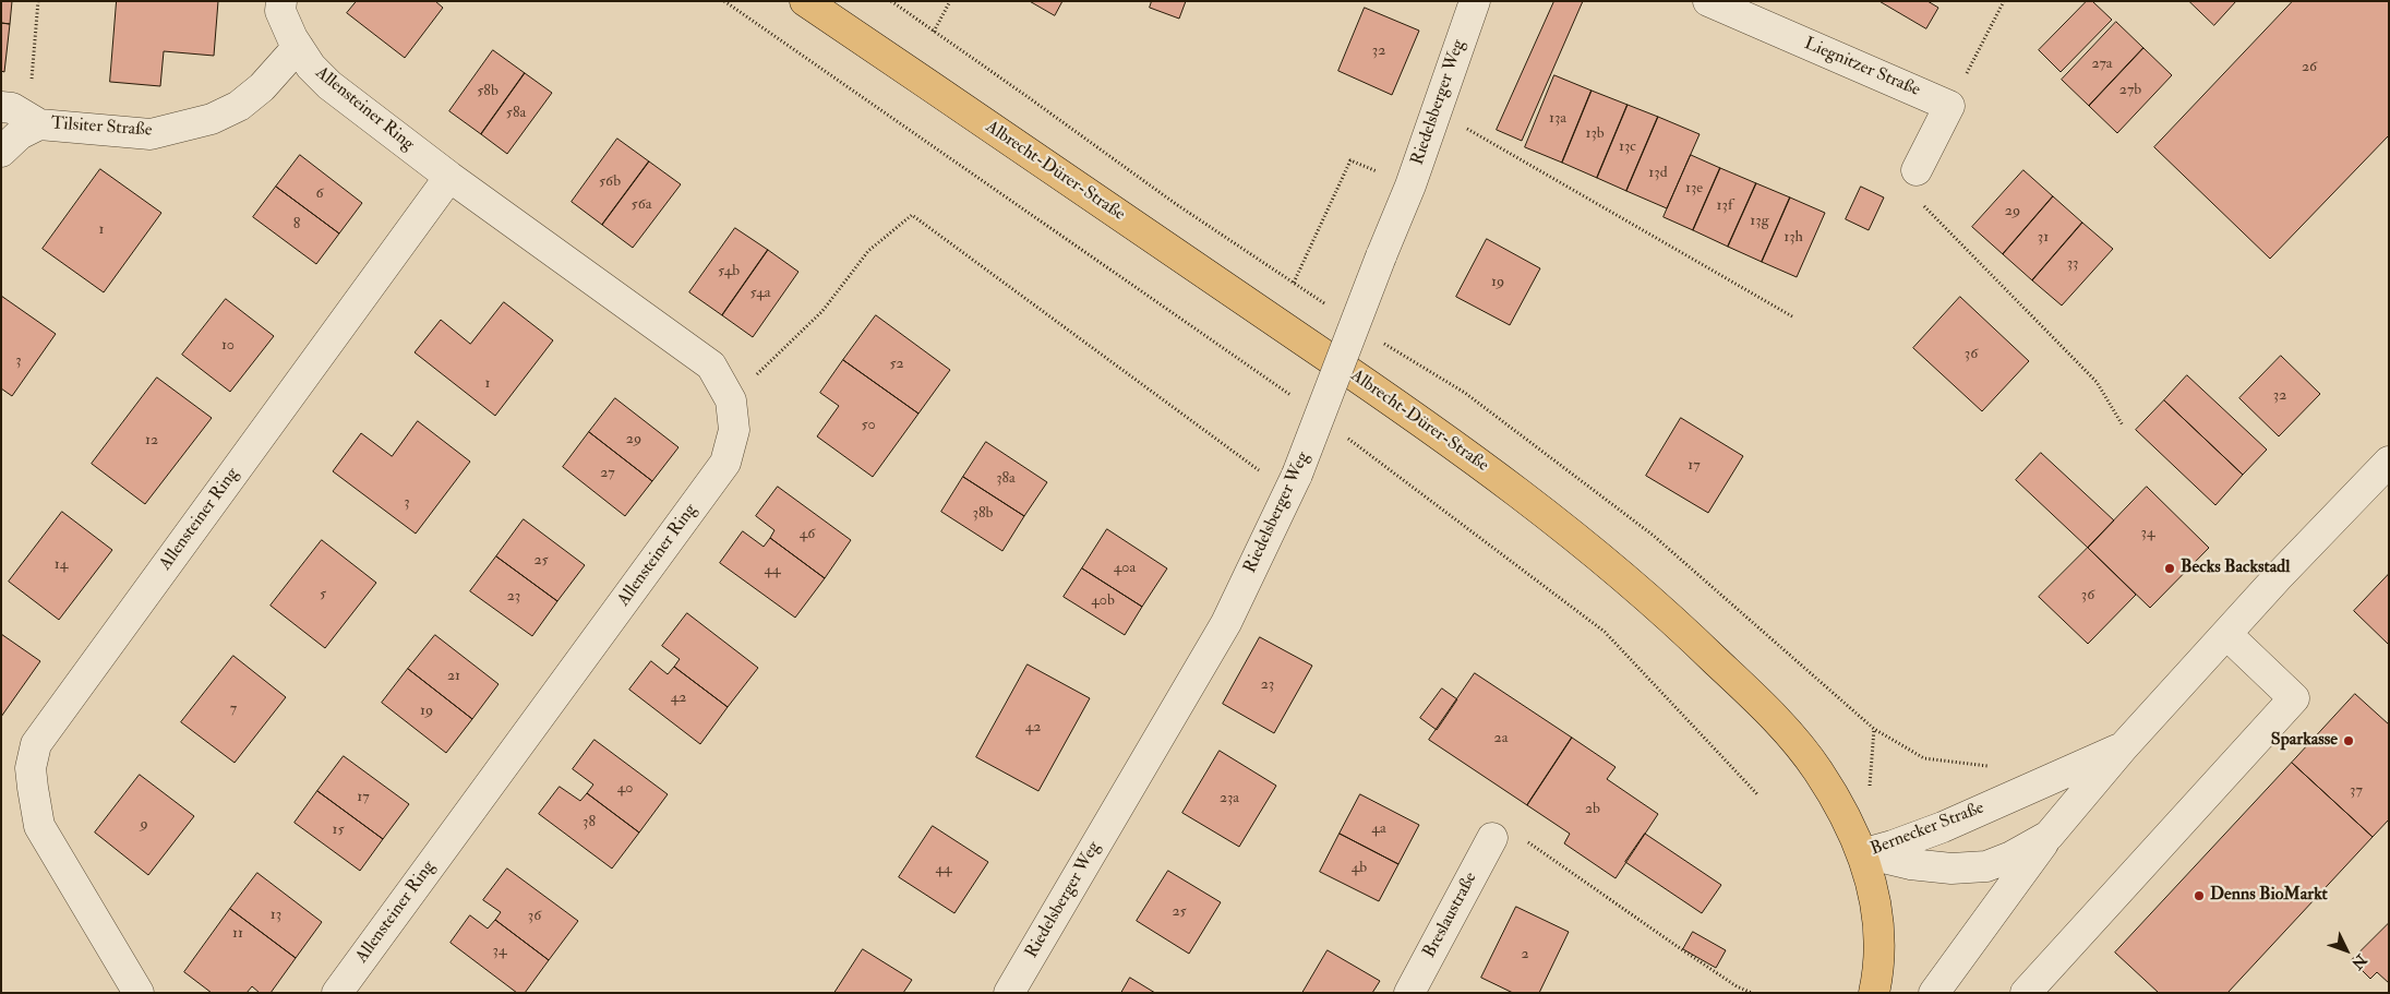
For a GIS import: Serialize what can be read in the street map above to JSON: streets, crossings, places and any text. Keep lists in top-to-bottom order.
{
  "streets": {
    "main road": ["Albrecht-Dürer-Straße"],
    "street": [
      "Liegnitzer Straße",
      "Riedelsberger Weg",
      "Allensteiner Ring",
      "Tilsiter Straße",
      "Bernecker Straße",
      "Breslaustraße"
    ]
  },
  "crossings": [
    ["Allensteiner Ring", "Tilsiter Straße"],
    ["Albrecht-Dürer-Straße", "Bernecker Straße"]
  ],
  "places": ["Becks Backstadl", "Sparkasse", "Denns BioMarkt"],
  "house_numbers": [
    "32",
    "27a",
    "26",
    "27b",
    "58b",
    "58a",
    "13a",
    "13b",
    "13c",
    "13d",
    "56b",
    "13e",
    "6",
    "56a",
    "13f",
    "29",
    "13g",
    "8",
    "1",
    "13h",
    "31",
    "33",
    "54b",
    "19",
    "54a",
    "10",
    "36",
    "3",
    "52",
    "1",
    "32",
    "50",
    "29",
    "12",
    "17",
    "27",
    "38a",
    "3",
    "38b",
    "34",
    "46",
    "25",
    "14",
    "40a",
    "44",
    "5",
    "36",
    "23",
    "40b",
    "21",
    "23",
    "42",
    "7",
    "19",
    "42",
    "2a",
    "40",
    "37",
    "17",
    "23a",
    "2b",
    "38",
    "9",
    "4a",
    "15",
    "4b",
    "44",
    "25",
    "13",
    "36",
    "11",
    "34",
    "2"
  ],
  "north": "bottom right"
}
